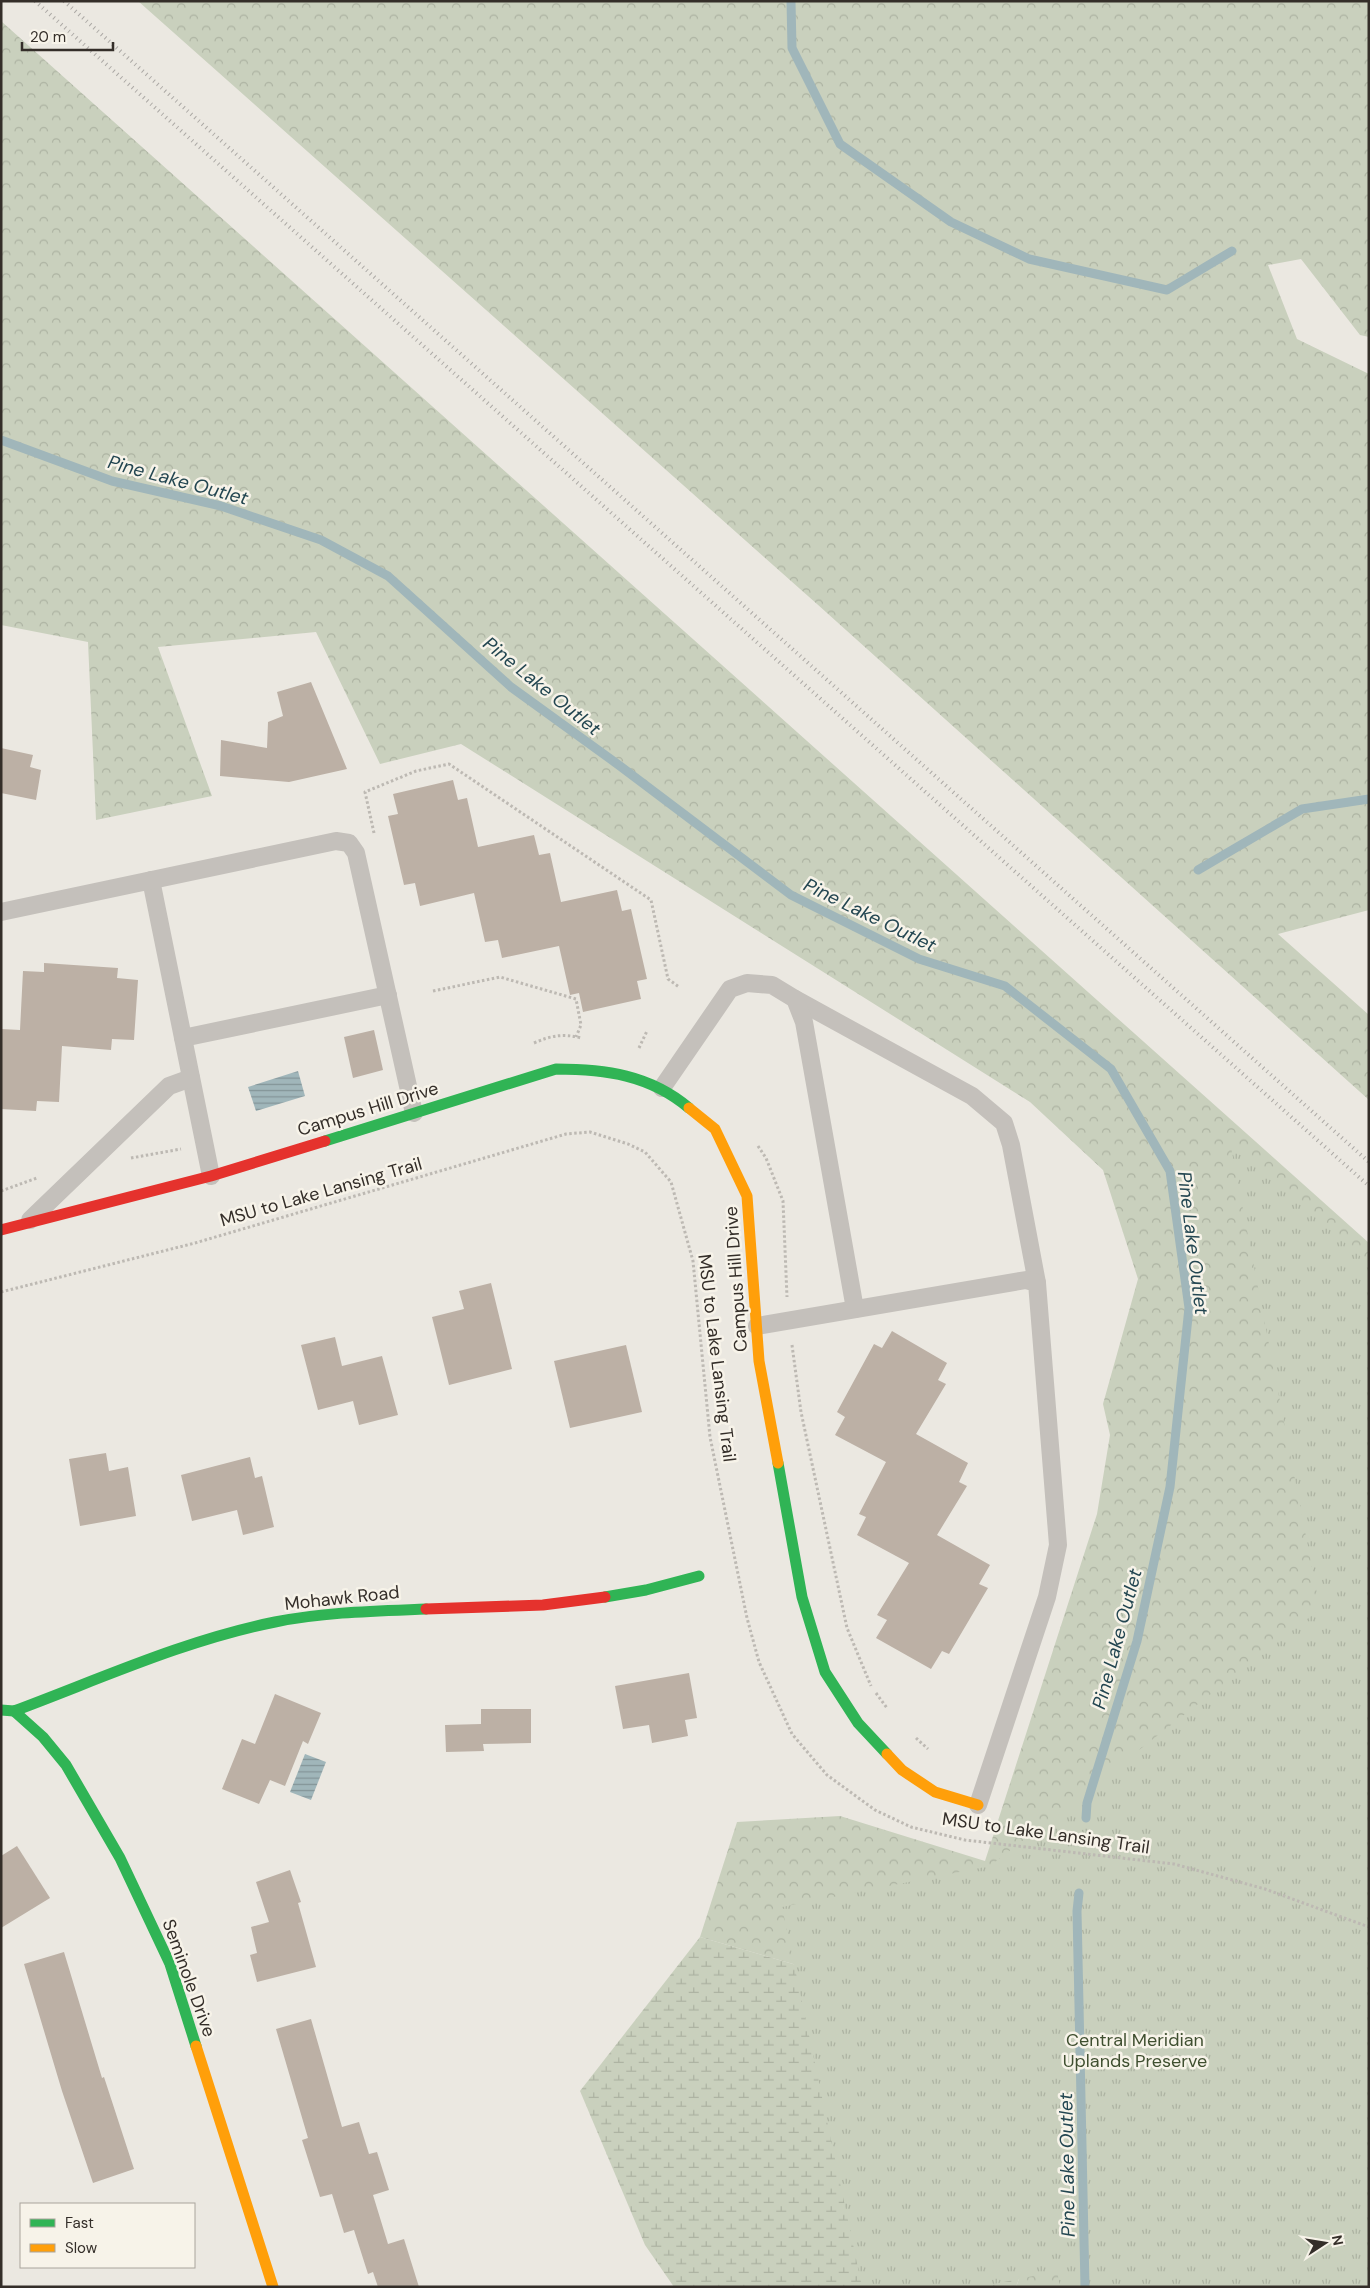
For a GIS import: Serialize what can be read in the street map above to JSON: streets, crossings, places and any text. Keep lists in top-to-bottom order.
{
  "streets": {
    "street": ["Campus Hill Drive", "Mohawk Road", "Seminole Drive"],
    "path": ["MSU to Lake Lansing Trail"]
  },
  "crossings": [
    ["Mohawk Road", "Seminole Drive"]
  ],
  "water": ["Pine Lake Outlet"],
  "parks": ["Central Meridian Uplands Preserve"],
  "legend": ["Fast", "Slow"],
  "scale_bar": "20 m",
  "north": "right"
}
